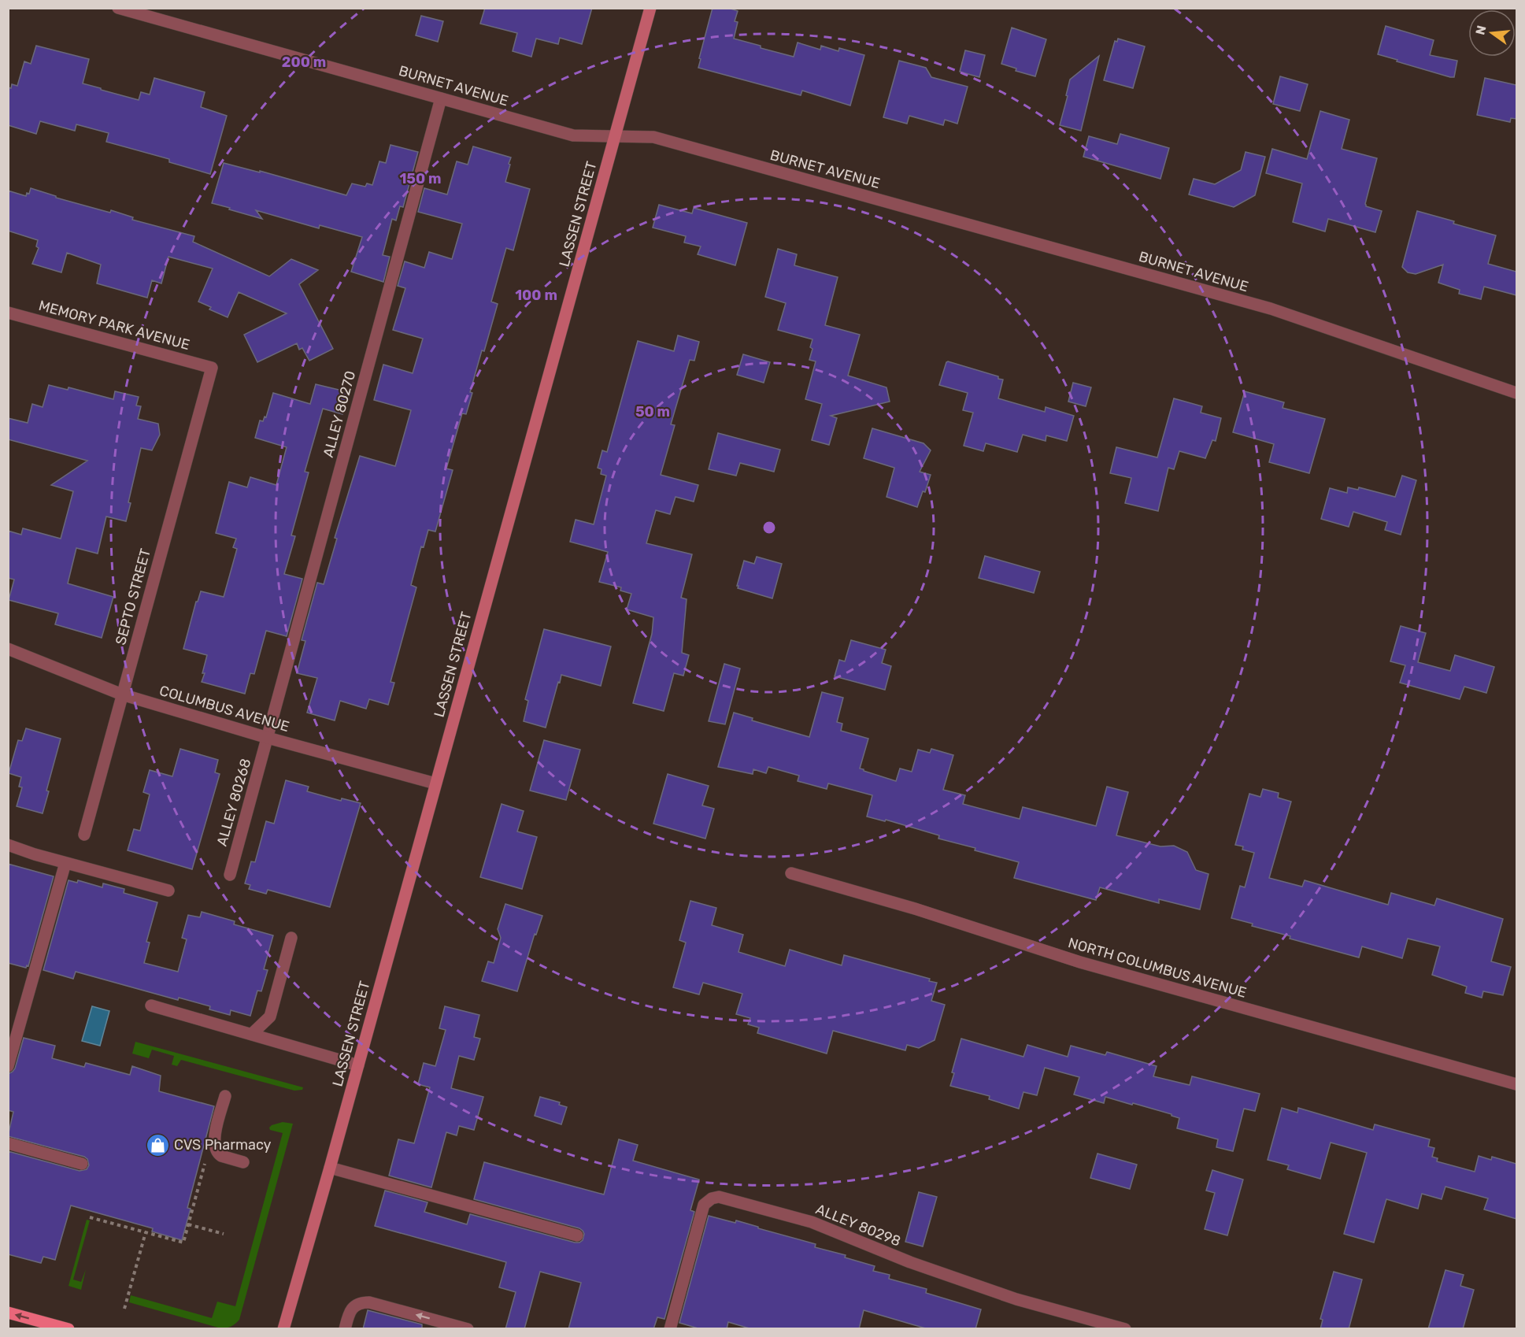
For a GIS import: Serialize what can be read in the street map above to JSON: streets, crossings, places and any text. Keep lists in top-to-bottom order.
{
  "streets": {
    "main road": ["LASSEN STREET"],
    "street": [
      "BURNET AVENUE",
      "MEMORY PARK AVENUE",
      "ALLEY 80270",
      "SEPTO STREET",
      "COLUMBUS AVENUE",
      "ALLEY 80268",
      "NORTH COLUMBUS AVENUE",
      "ALLEY 80298"
    ]
  },
  "crossings": [
    ["BURNET AVENUE", "LASSEN STREET"],
    ["BURNET AVENUE", "ALLEY 80270"],
    ["LASSEN STREET", "COLUMBUS AVENUE"],
    ["MEMORY PARK AVENUE", "SEPTO STREET"],
    ["ALLEY 80270", "COLUMBUS AVENUE"],
    ["ALLEY 80270", "ALLEY 80268"],
    ["SEPTO STREET", "COLUMBUS AVENUE"],
    ["COLUMBUS AVENUE", "ALLEY 80268"]
  ],
  "places": {
    "shop": ["CVS Pharmacy"]
  },
  "north": "left",
  "rings": [
    "200 m",
    "150 m",
    "100 m",
    "50 m"
  ]
}
